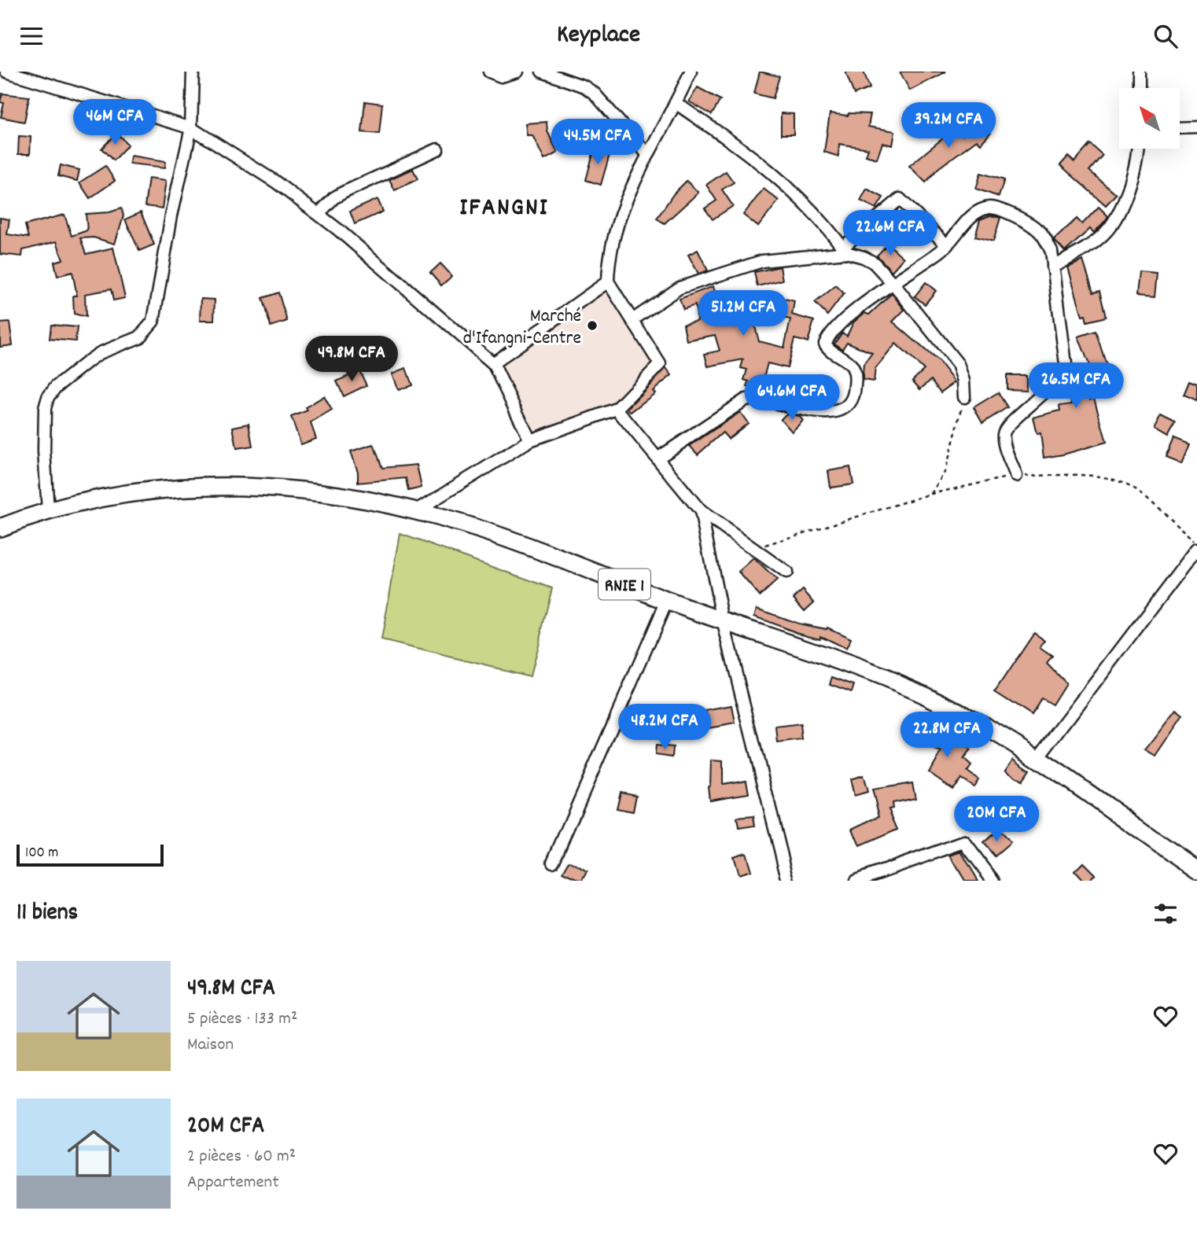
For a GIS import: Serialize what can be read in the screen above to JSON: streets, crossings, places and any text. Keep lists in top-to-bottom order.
{
  "streets": {
    "highway": ["RNIE 1"]
  },
  "districts": ["IFANGNI"],
  "places": ["Marché d'Ifangni-Centre"],
  "scale_bar": "100 m",
  "north": "top left",
  "page": {
    "header": "Keyplace",
    "price": [
      "46M CFA",
      "39.2M CFA",
      "44.5M CFA",
      "22.6M CFA",
      "51.2M CFA",
      "49.8M CFA",
      "26.5M CFA",
      "64.6M CFA",
      "48.2M CFA",
      "22.8M CFA",
      "20M CFA"
    ],
    "scale": "100 m",
    "heading": "11 biens",
    "list": [
      {
        "name": "49.8M CFA",
        "note": "5 pièces · 133 m² · Maison"
      },
      {
        "name": "20M CFA",
        "note": "2 pièces · 60 m² · Appartement"
      }
    ]
  }
}
